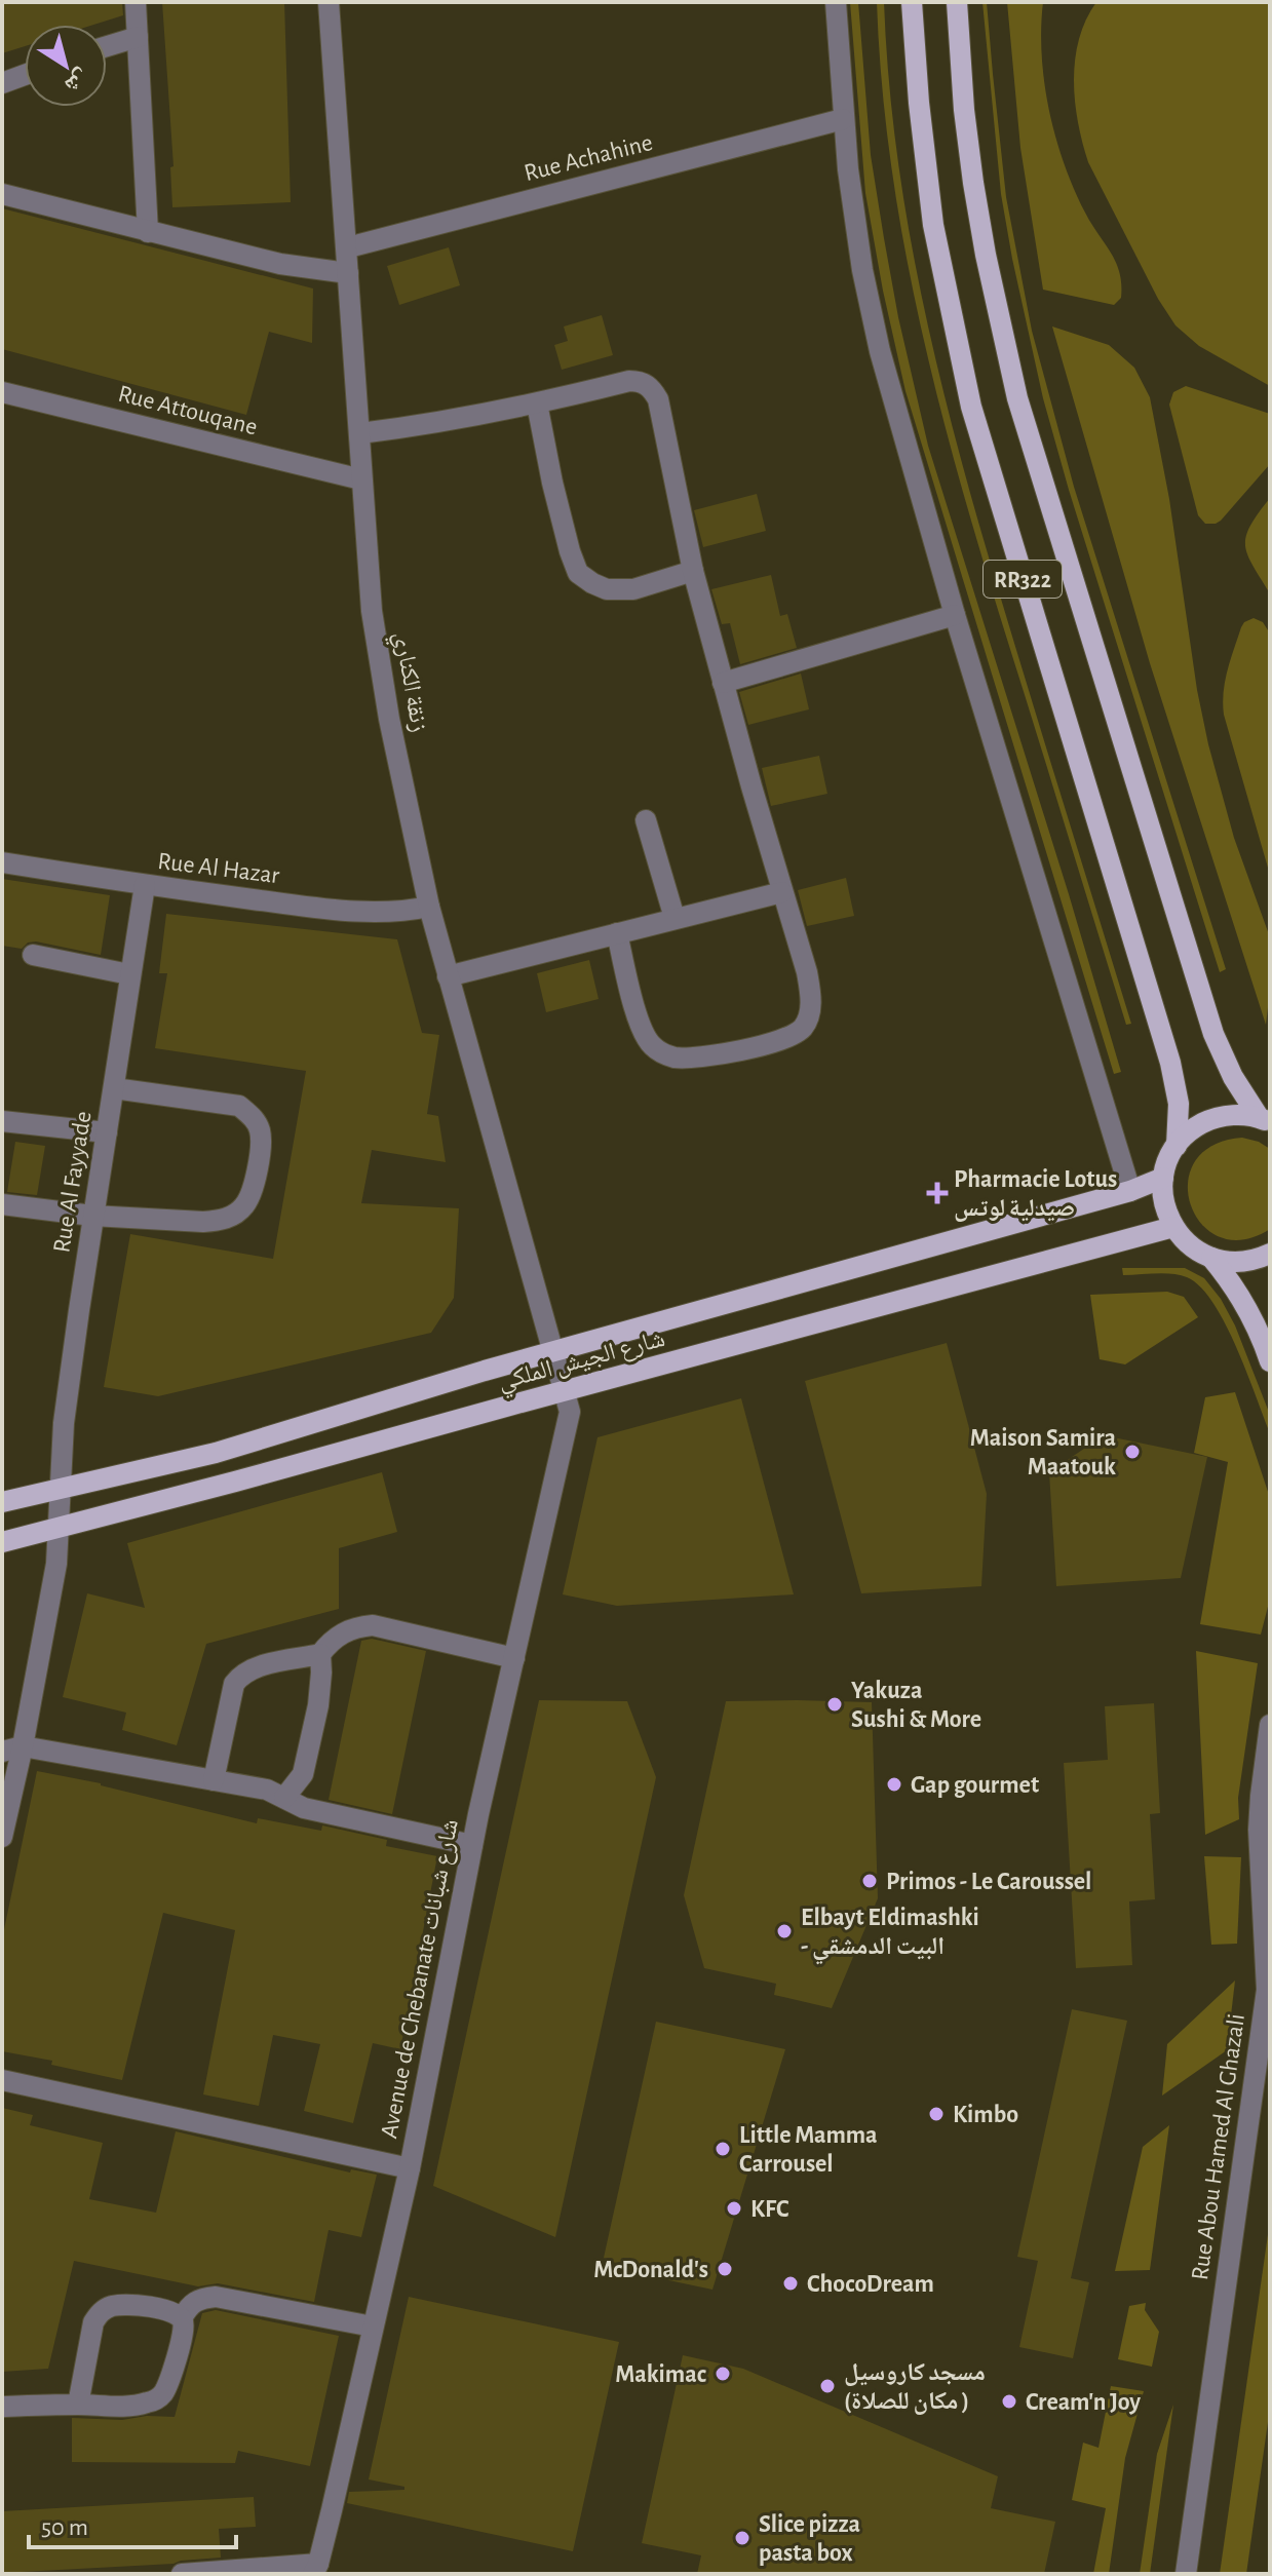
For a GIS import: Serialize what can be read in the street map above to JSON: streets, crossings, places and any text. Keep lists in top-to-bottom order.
{
  "streets": {
    "main road": ["RR322", "شارع الجيش الملكي"],
    "street": [
      "Rue Achahine",
      "Rue Attouqane",
      "زنقة الكناري",
      "Rue Al Hazar",
      "Rue Al Fayyade",
      "Avenue de Chebanate شارع شبانات",
      "Rue Abou Hamed Al Ghazali"
    ]
  },
  "crossings": [
    ["Rue Achahine", "زنقة الكناري"],
    ["Rue Attouqane", "زنقة الكناري"],
    ["RR322", "شارع الجيش الملكي"],
    ["زنقة الكناري", "Rue Al Hazar"],
    ["زنقة الكناري", "شارع الجيش الملكي"],
    ["زنقة الكناري", "Avenue de Chebanate شارع شبانات"],
    ["Rue Al Hazar", "Rue Al Fayyade"],
    ["Rue Al Fayyade", "شارع الجيش الملكي"],
    ["شارع الجيش الملكي", "Avenue de Chebanate شارع شبانات"]
  ],
  "places": {
    "health": ["Pharmacie Lotus صيدلية لوتس"],
    "other": [
      "Maison Samira Maatouk",
      "Yakuza Sushi & More",
      "Gap gourmet",
      "Primos - Le Caroussel",
      "Elbayt Eldimashki - البيت الدمشقي",
      "Kimbo",
      "Little Mamma Carrousel",
      "KFC",
      "McDonald's",
      "ChocoDream",
      "Makimac",
      "مسجد كاروسيل (مكان للصلاة )",
      "Cream'n Joy",
      "Slice pizza pasta box"
    ]
  },
  "scale_bar": "50 m",
  "north": "bottom right"
}
